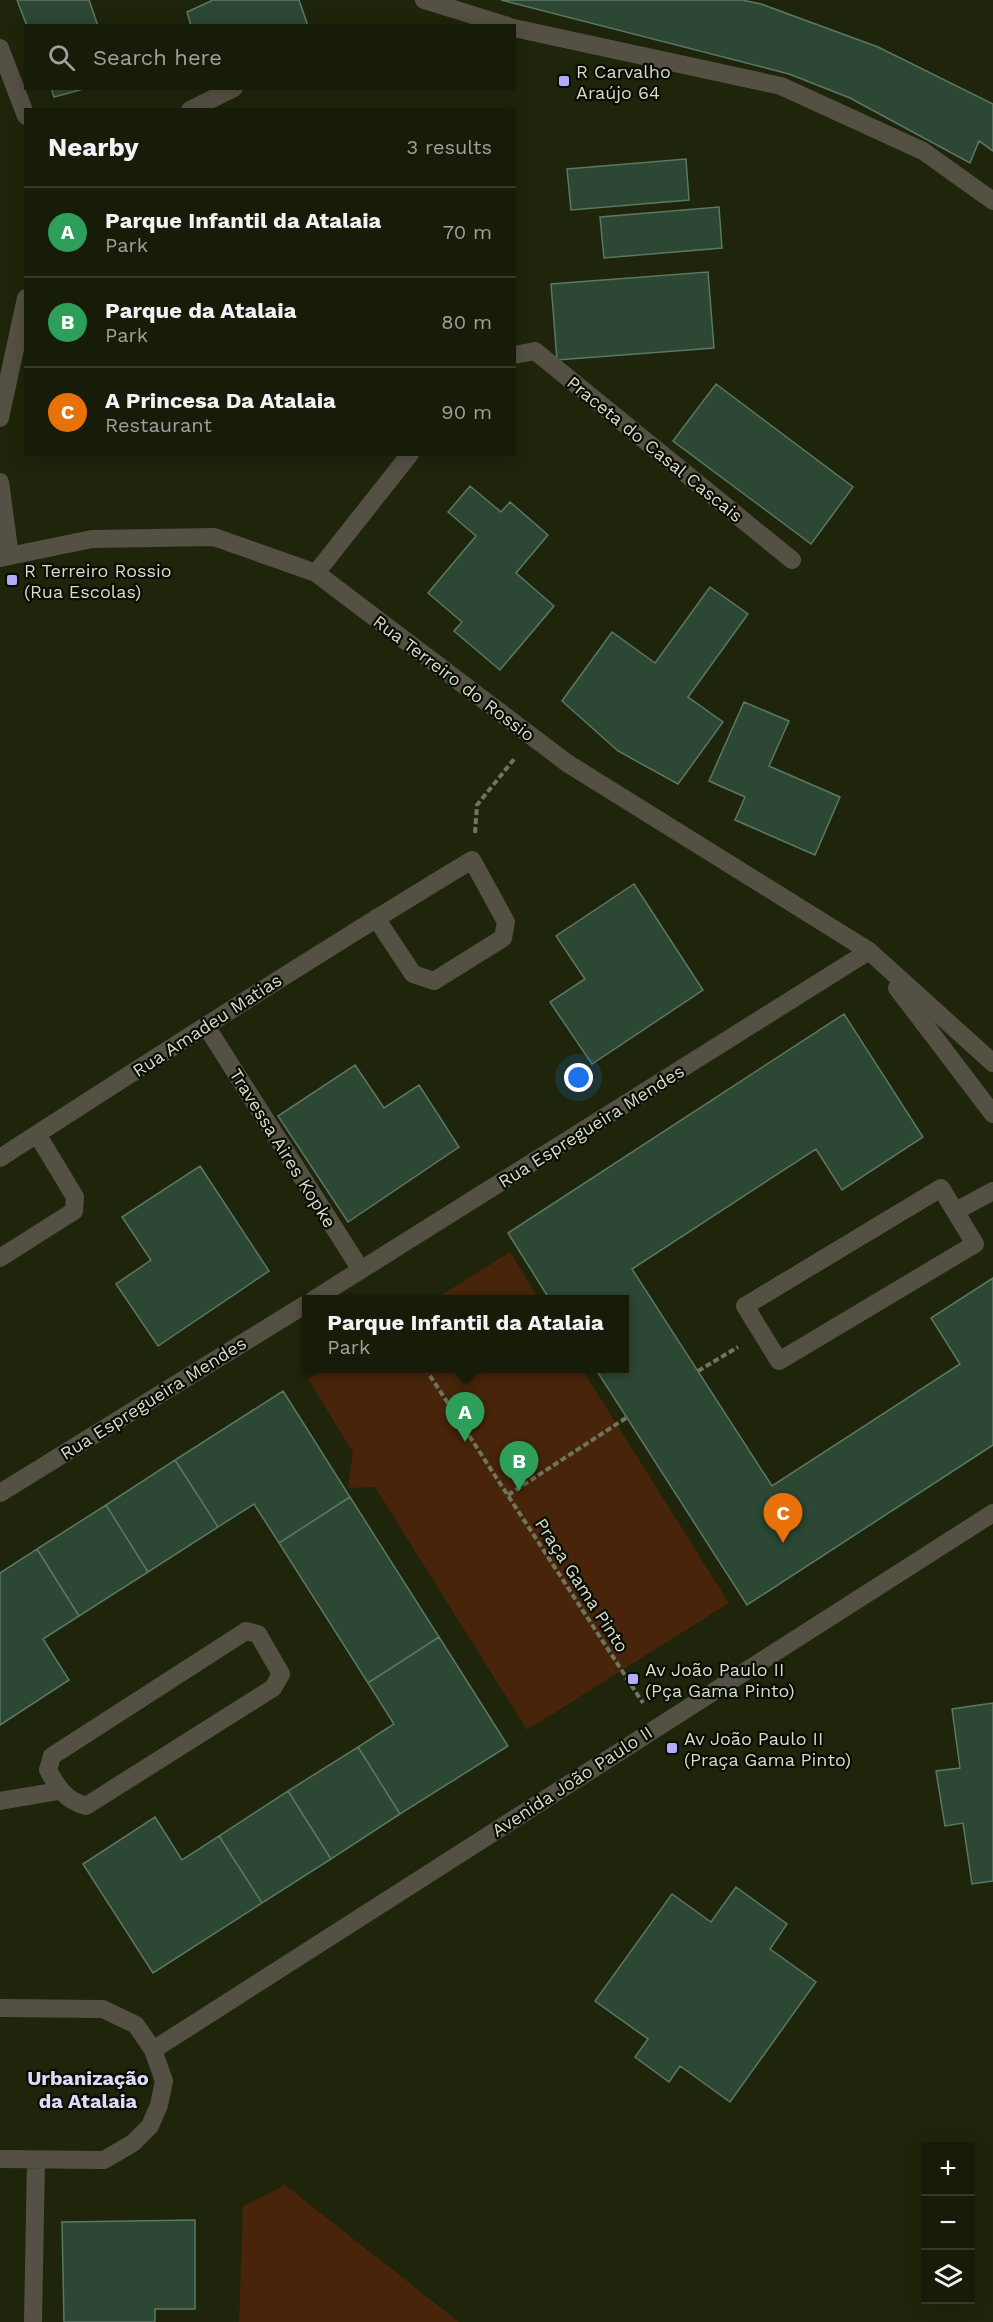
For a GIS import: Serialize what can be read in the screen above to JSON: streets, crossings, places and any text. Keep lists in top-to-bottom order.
{
  "streets": {
    "street": [
      "Praceta do Casal Cascais",
      "Rua Terreiro do Rossio",
      "Rua Amadeu Matias",
      "Rua Espregueira Mendes",
      "Travessa Aires Kopke",
      "Avenida João Paulo II"
    ],
    "path": ["Praça Gama Pinto"]
  },
  "crossings": [
    ["Rua Terreiro do Rossio", "Rua Espregueira Mendes"],
    ["Rua Amadeu Matias", "Travessa Aires Kopke"],
    ["Rua Espregueira Mendes", "Travessa Aires Kopke"],
    ["Praça Gama Pinto", "Avenida João Paulo II"]
  ],
  "districts": ["Urbanização da Atalaia"],
  "places": {
    "transit": [
      "R Carvalho Araújo 64",
      "R Terreiro Rossio (Rua Escolas)",
      "Av João Paulo II (Pça Gama Pinto)",
      "Av João Paulo II (Praça Gama Pinto)"
    ]
  },
  "page": {
    "search": "Search here",
    "heading": ["Nearby", "3 results"],
    "list": [
      {
        "mark": "A",
        "name": "Parque Infantil da Atalaia",
        "note": "Park",
        "value": "70 m"
      },
      {
        "mark": "B",
        "name": "Parque da Atalaia",
        "note": "Park",
        "value": "80 m"
      },
      {
        "mark": "C",
        "name": "A Princesa Da Atalaia",
        "note": "Restaurant",
        "value": "90 m"
      }
    ],
    "popup": ["Parque Infantil da Atalaia", "Park"],
    "pins": ["A", "B", "C"],
    "map_buttons": ["+", "−"]
  }
}
